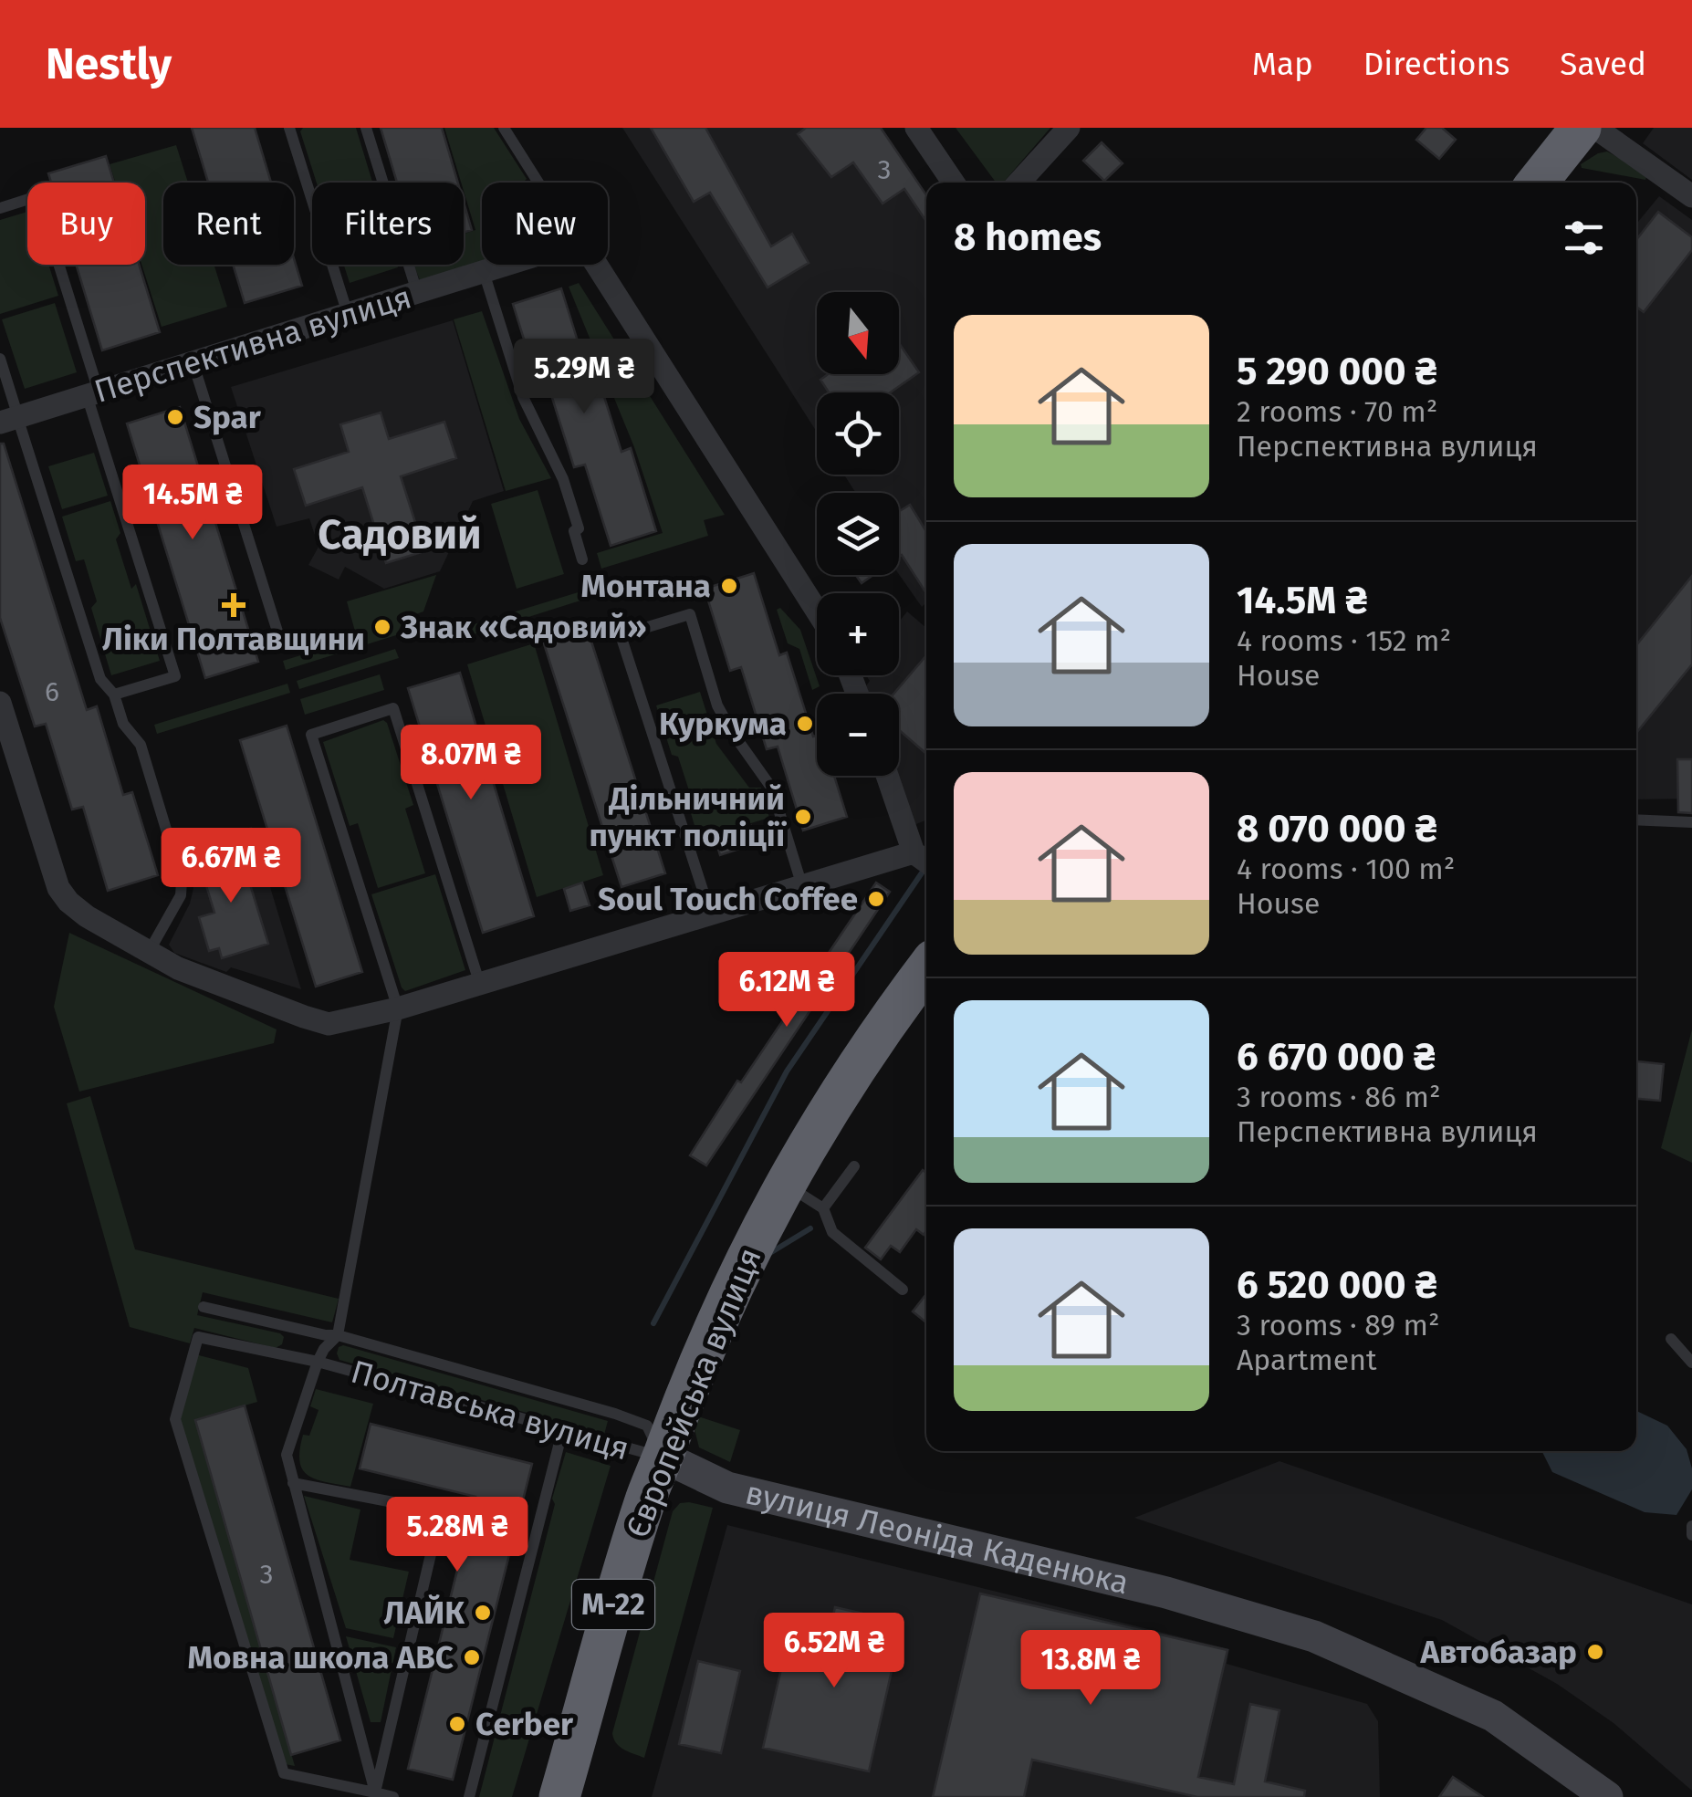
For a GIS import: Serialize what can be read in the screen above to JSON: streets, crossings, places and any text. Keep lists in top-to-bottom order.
{
  "streets": {
    "highway": ["Європейська вулиця", "М-22"],
    "street": ["Перспективна вулиця", "вулиця Леоніда Каденюка"],
    "lane": ["Полтавська вулиця"]
  },
  "crossings": [
    ["Європейська вулиця", "Полтавська вулиця"],
    ["Європейська вулиця", "вулиця Леоніда Каденюка"],
    ["Європейська вулиця", "М-22"],
    ["Полтавська вулиця", "вулиця Леоніда Каденюка"]
  ],
  "districts": ["Садовий"],
  "places": {
    "other": [
      "Spar",
      "Монтана",
      "Знак «Садовий»",
      "Куркума",
      "Дільничний пункт поліції",
      "Soul Touch Coffee",
      "ЛАЙК",
      "Автобазар",
      "Мовна школа ABC",
      "Cerber"
    ],
    "health": ["Ліки Полтавщини"]
  },
  "house_numbers": ["3", "6", "3"],
  "north": "bottom",
  "page": {
    "header": "Nestly",
    "nav": ["Map", "Directions", "Saved"],
    "chip": [
      "Buy",
      "Rent",
      "Filters",
      "New"
    ],
    "heading": "8 homes",
    "map_buttons": ["+", "−"],
    "list": [
      {
        "name": "5 290 000 ₴",
        "note": "2 rooms · 70 m² · Перспективна вулиця"
      },
      {
        "name": "14.5M ₴",
        "note": "4 rooms · 152 m² · House"
      },
      {
        "name": "8 070 000 ₴",
        "note": "4 rooms · 100 m² · House"
      },
      {
        "name": "6 670 000 ₴",
        "note": "3 rooms · 86 m² · Перспективна вулиця"
      },
      {
        "name": "6 520 000 ₴",
        "note": "3 rooms · 89 m² · Apartment"
      }
    ],
    "price": [
      "5.29M ₴",
      "14.5M ₴",
      "8.07M ₴",
      "6.67M ₴",
      "6.12M ₴",
      "5.28M ₴",
      "6.52M ₴",
      "13.8M ₴"
    ]
  }
}
